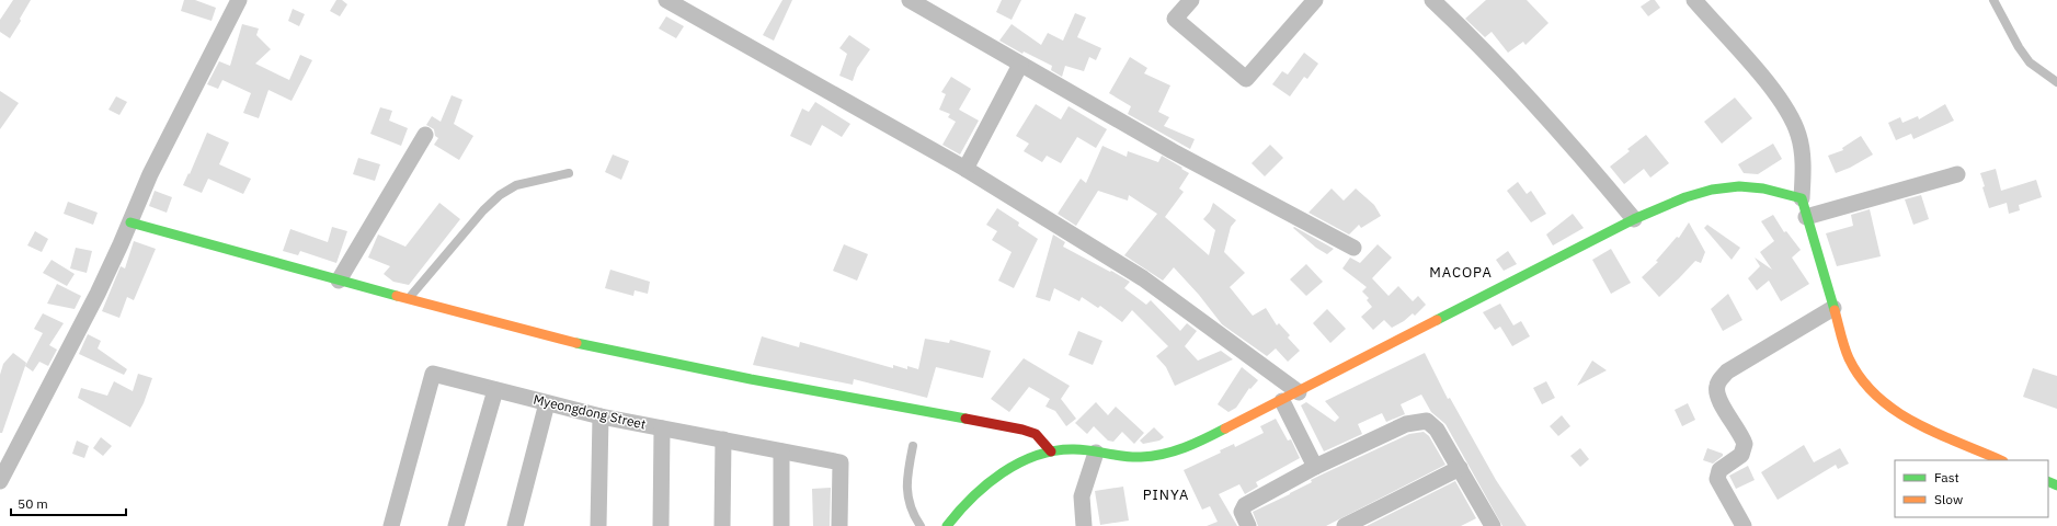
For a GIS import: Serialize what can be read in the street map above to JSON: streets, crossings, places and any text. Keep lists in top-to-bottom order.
{
  "streets": {
    "street": ["Myeongdong Street"]
  },
  "districts": ["MACOPA", "PINYA"],
  "legend": ["Fast", "Slow"],
  "scale_bar": "50 m"
}
